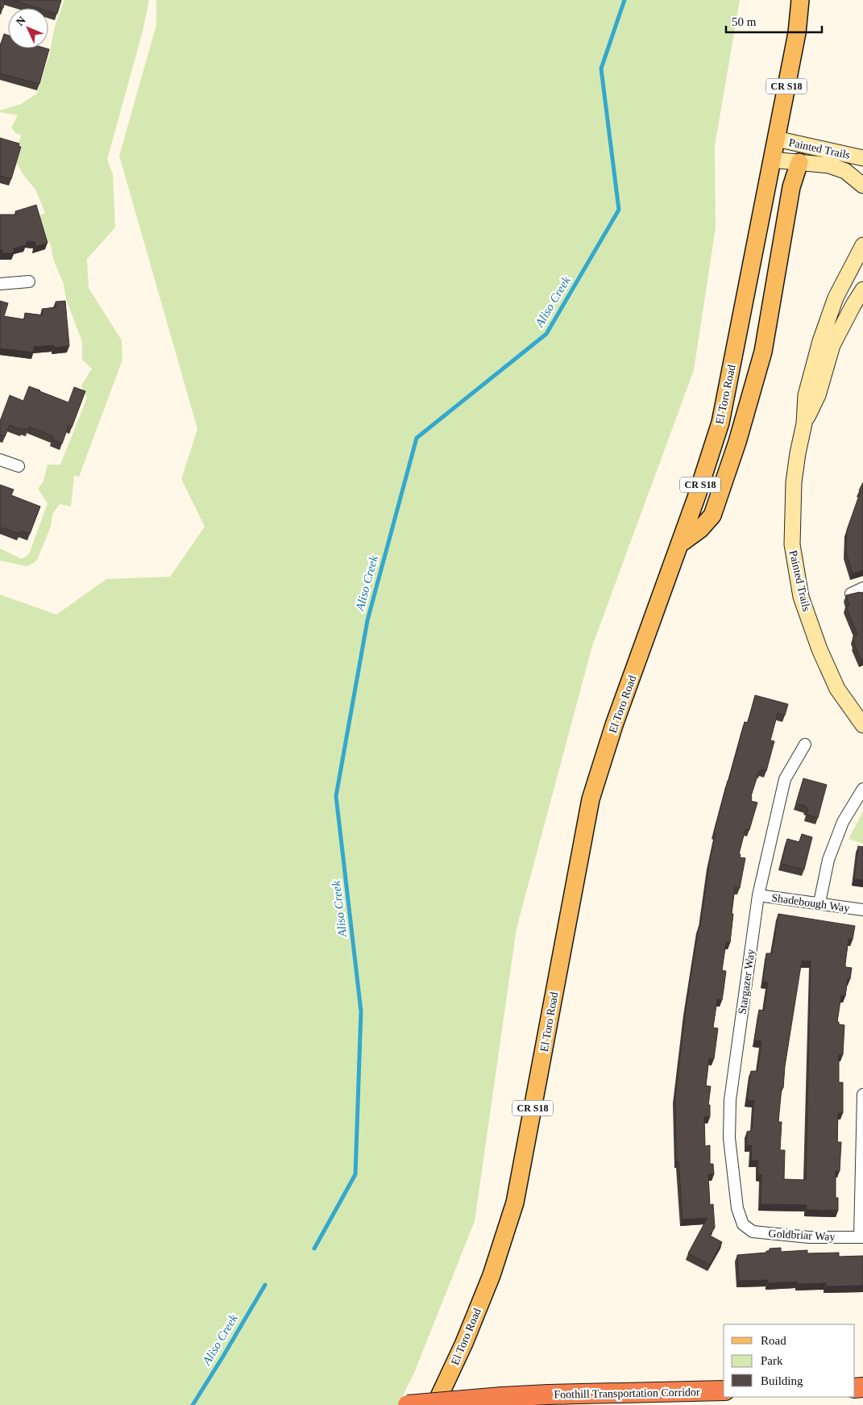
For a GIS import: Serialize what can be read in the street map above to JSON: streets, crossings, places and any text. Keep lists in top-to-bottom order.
{
  "streets": {
    "highway": ["Foothill Transportation Corridor"],
    "main road": ["CR S18", "El Toro Road"],
    "street": [
      "Painted Trails",
      "Shadebough Way",
      "Stargazer Way",
      "Goldbriar Way"
    ]
  },
  "crossings": [
    ["Painted Trails", "El Toro Road"],
    ["Shadebough Way", "Stargazer Way"],
    ["Stargazer Way", "Goldbriar Way"]
  ],
  "water": ["Aliso Creek"],
  "legend": ["Road", "Park", "Building"],
  "scale_bar": "50 m",
  "north": "top left"
}
